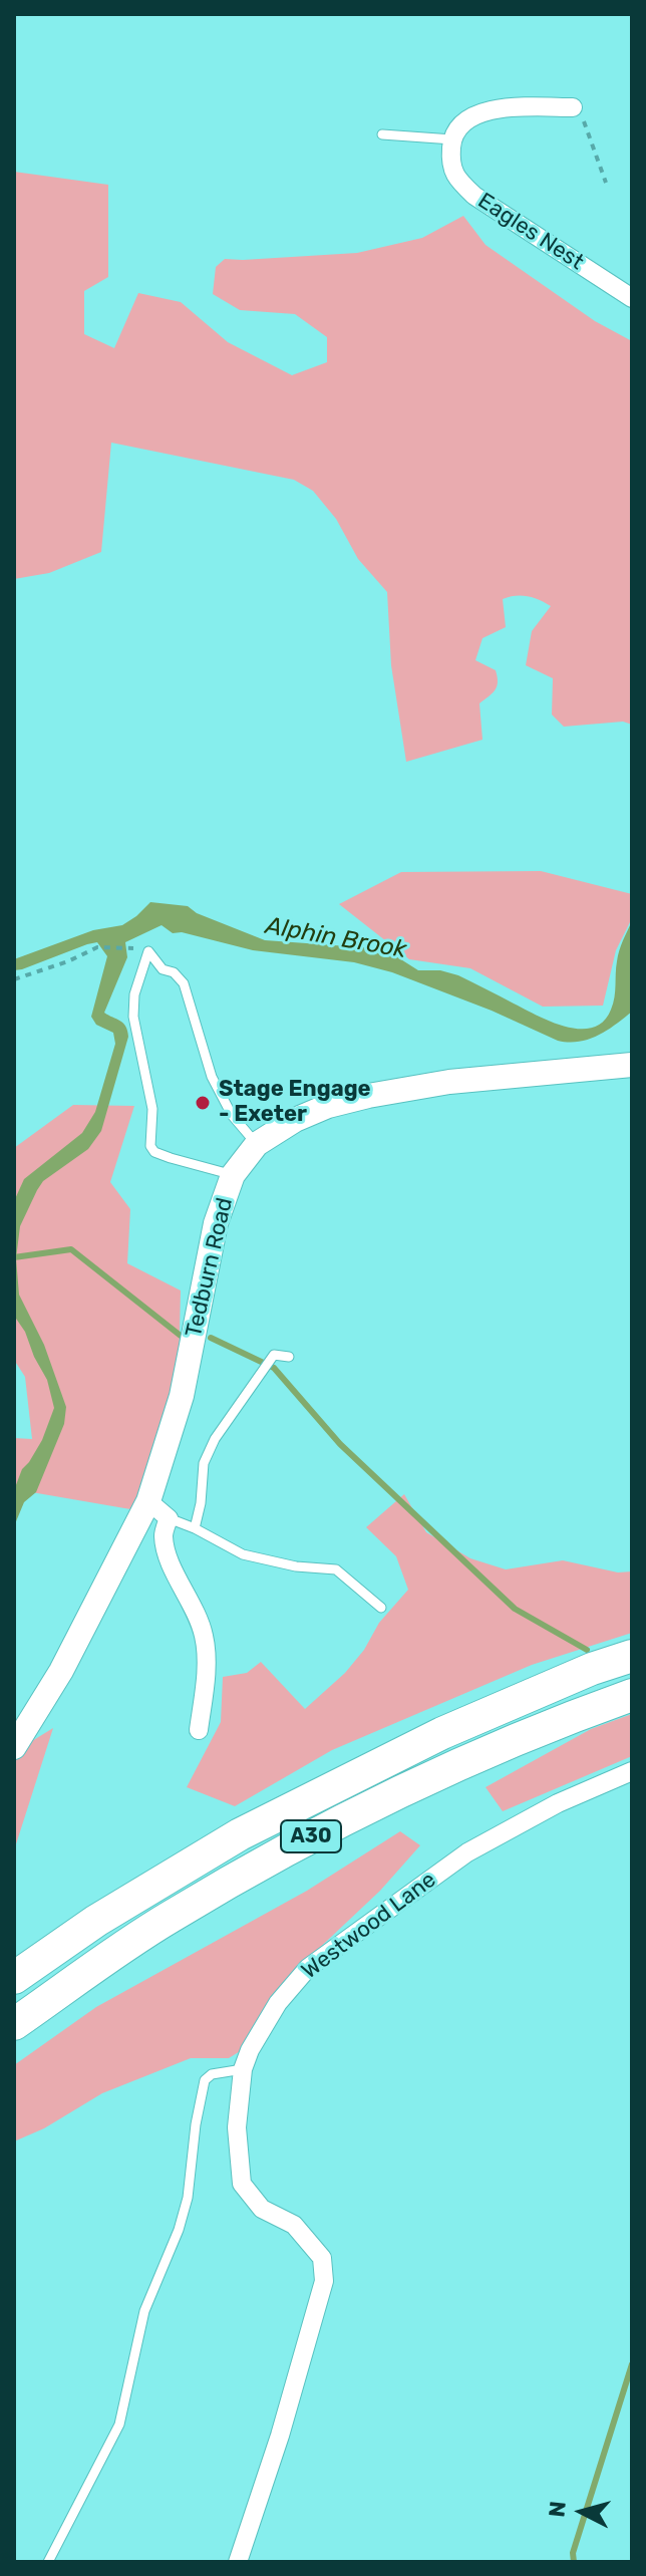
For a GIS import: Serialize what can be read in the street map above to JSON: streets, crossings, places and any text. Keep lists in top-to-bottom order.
{
  "streets": {
    "highway": ["A30"],
    "street": ["Eagles Nest", "Tedburn Road", "Westwood Lane"]
  },
  "water": ["Alphin Brook"],
  "places": ["Stage Engage - Exeter"],
  "north": "left"
}
